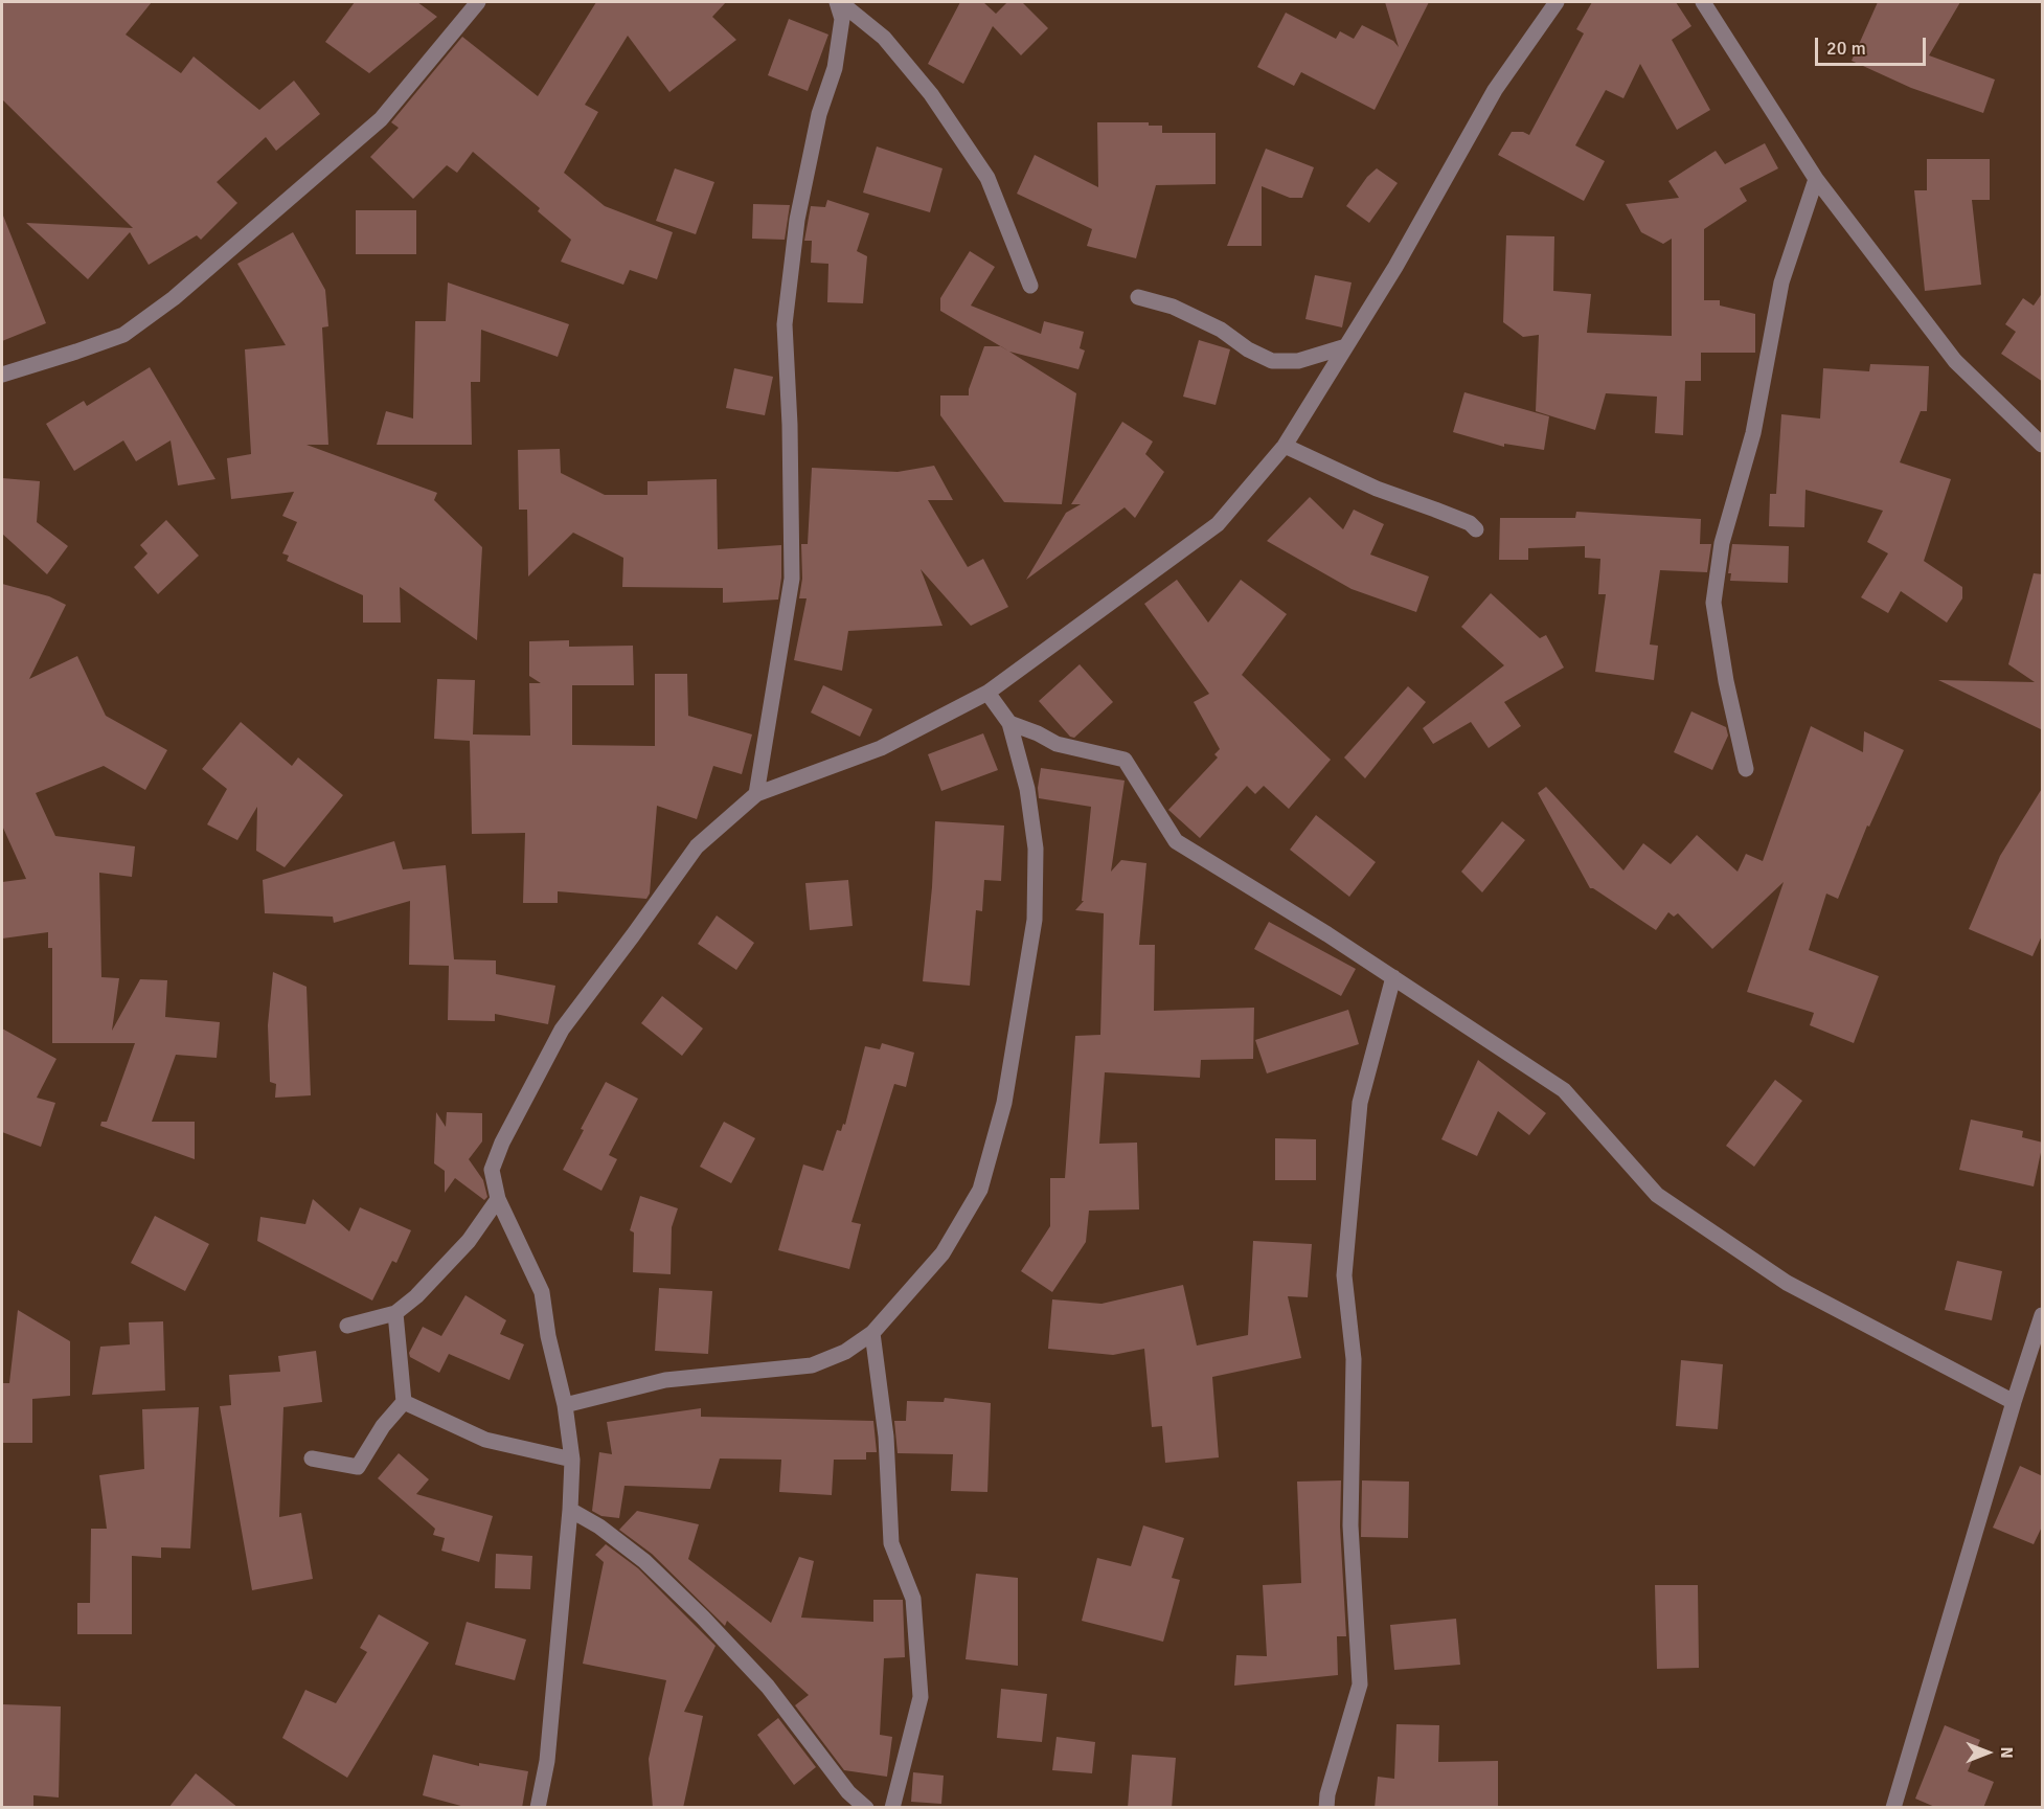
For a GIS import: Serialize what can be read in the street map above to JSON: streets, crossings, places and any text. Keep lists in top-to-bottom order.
{
  "scale_bar": "20 m",
  "north": "right"
}
